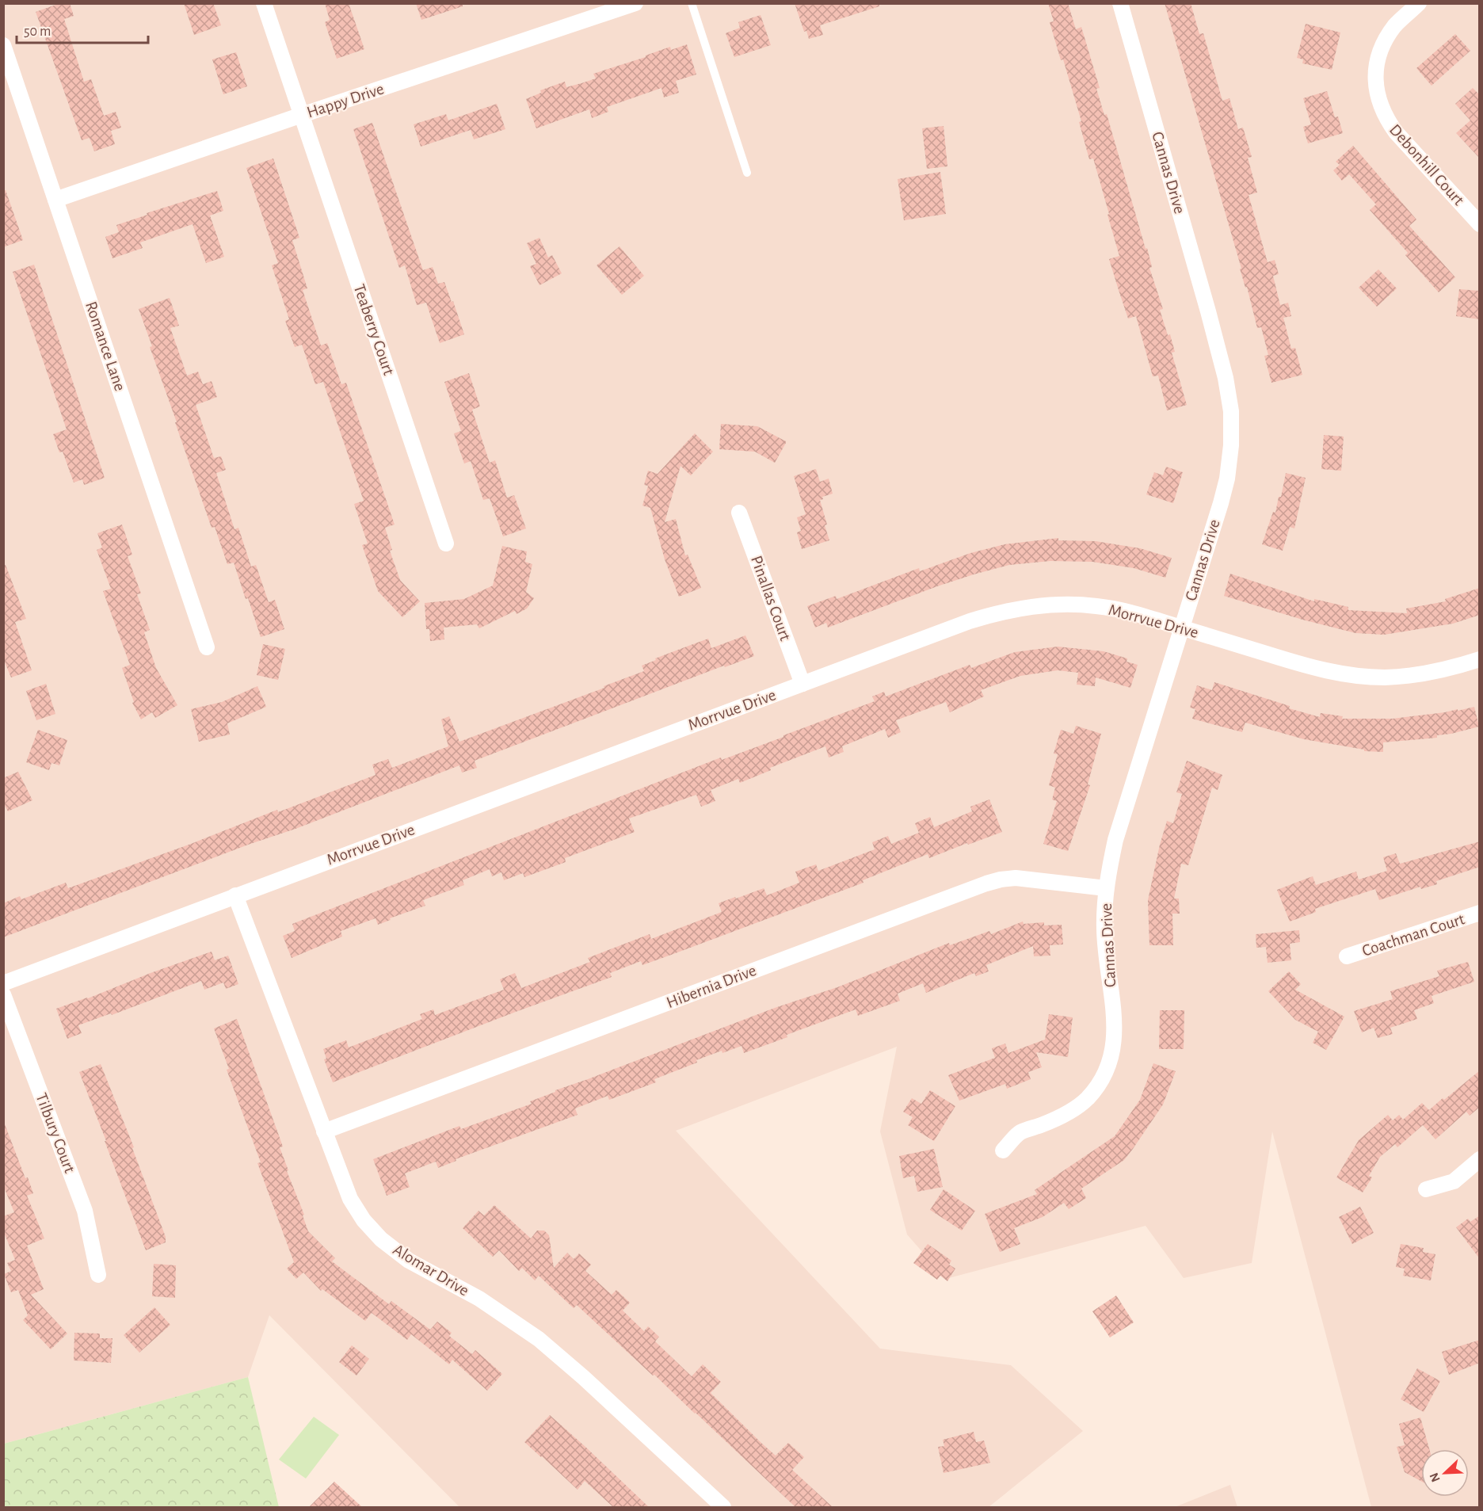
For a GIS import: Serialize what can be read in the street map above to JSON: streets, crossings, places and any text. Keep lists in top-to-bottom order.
{
  "streets": {
    "street": [
      "Happy Drive",
      "Debonhill Court",
      "Cannas Drive",
      "Teaberry Court",
      "Romance Lane",
      "Pinallas Court",
      "Morrvue Drive",
      "Coachman Court",
      "Hibernia Drive",
      "Tilbury Court",
      "Alomar Drive"
    ]
  },
  "crossings": [
    ["Happy Drive", "Teaberry Court"],
    ["Happy Drive", "Romance Lane"],
    ["Cannas Drive", "Morrvue Drive"],
    ["Cannas Drive", "Hibernia Drive"],
    ["Pinallas Court", "Morrvue Drive"],
    ["Morrvue Drive", "Alomar Drive"],
    ["Hibernia Drive", "Alomar Drive"]
  ],
  "scale_bar": "50 m",
  "north": "bottom left"
}
